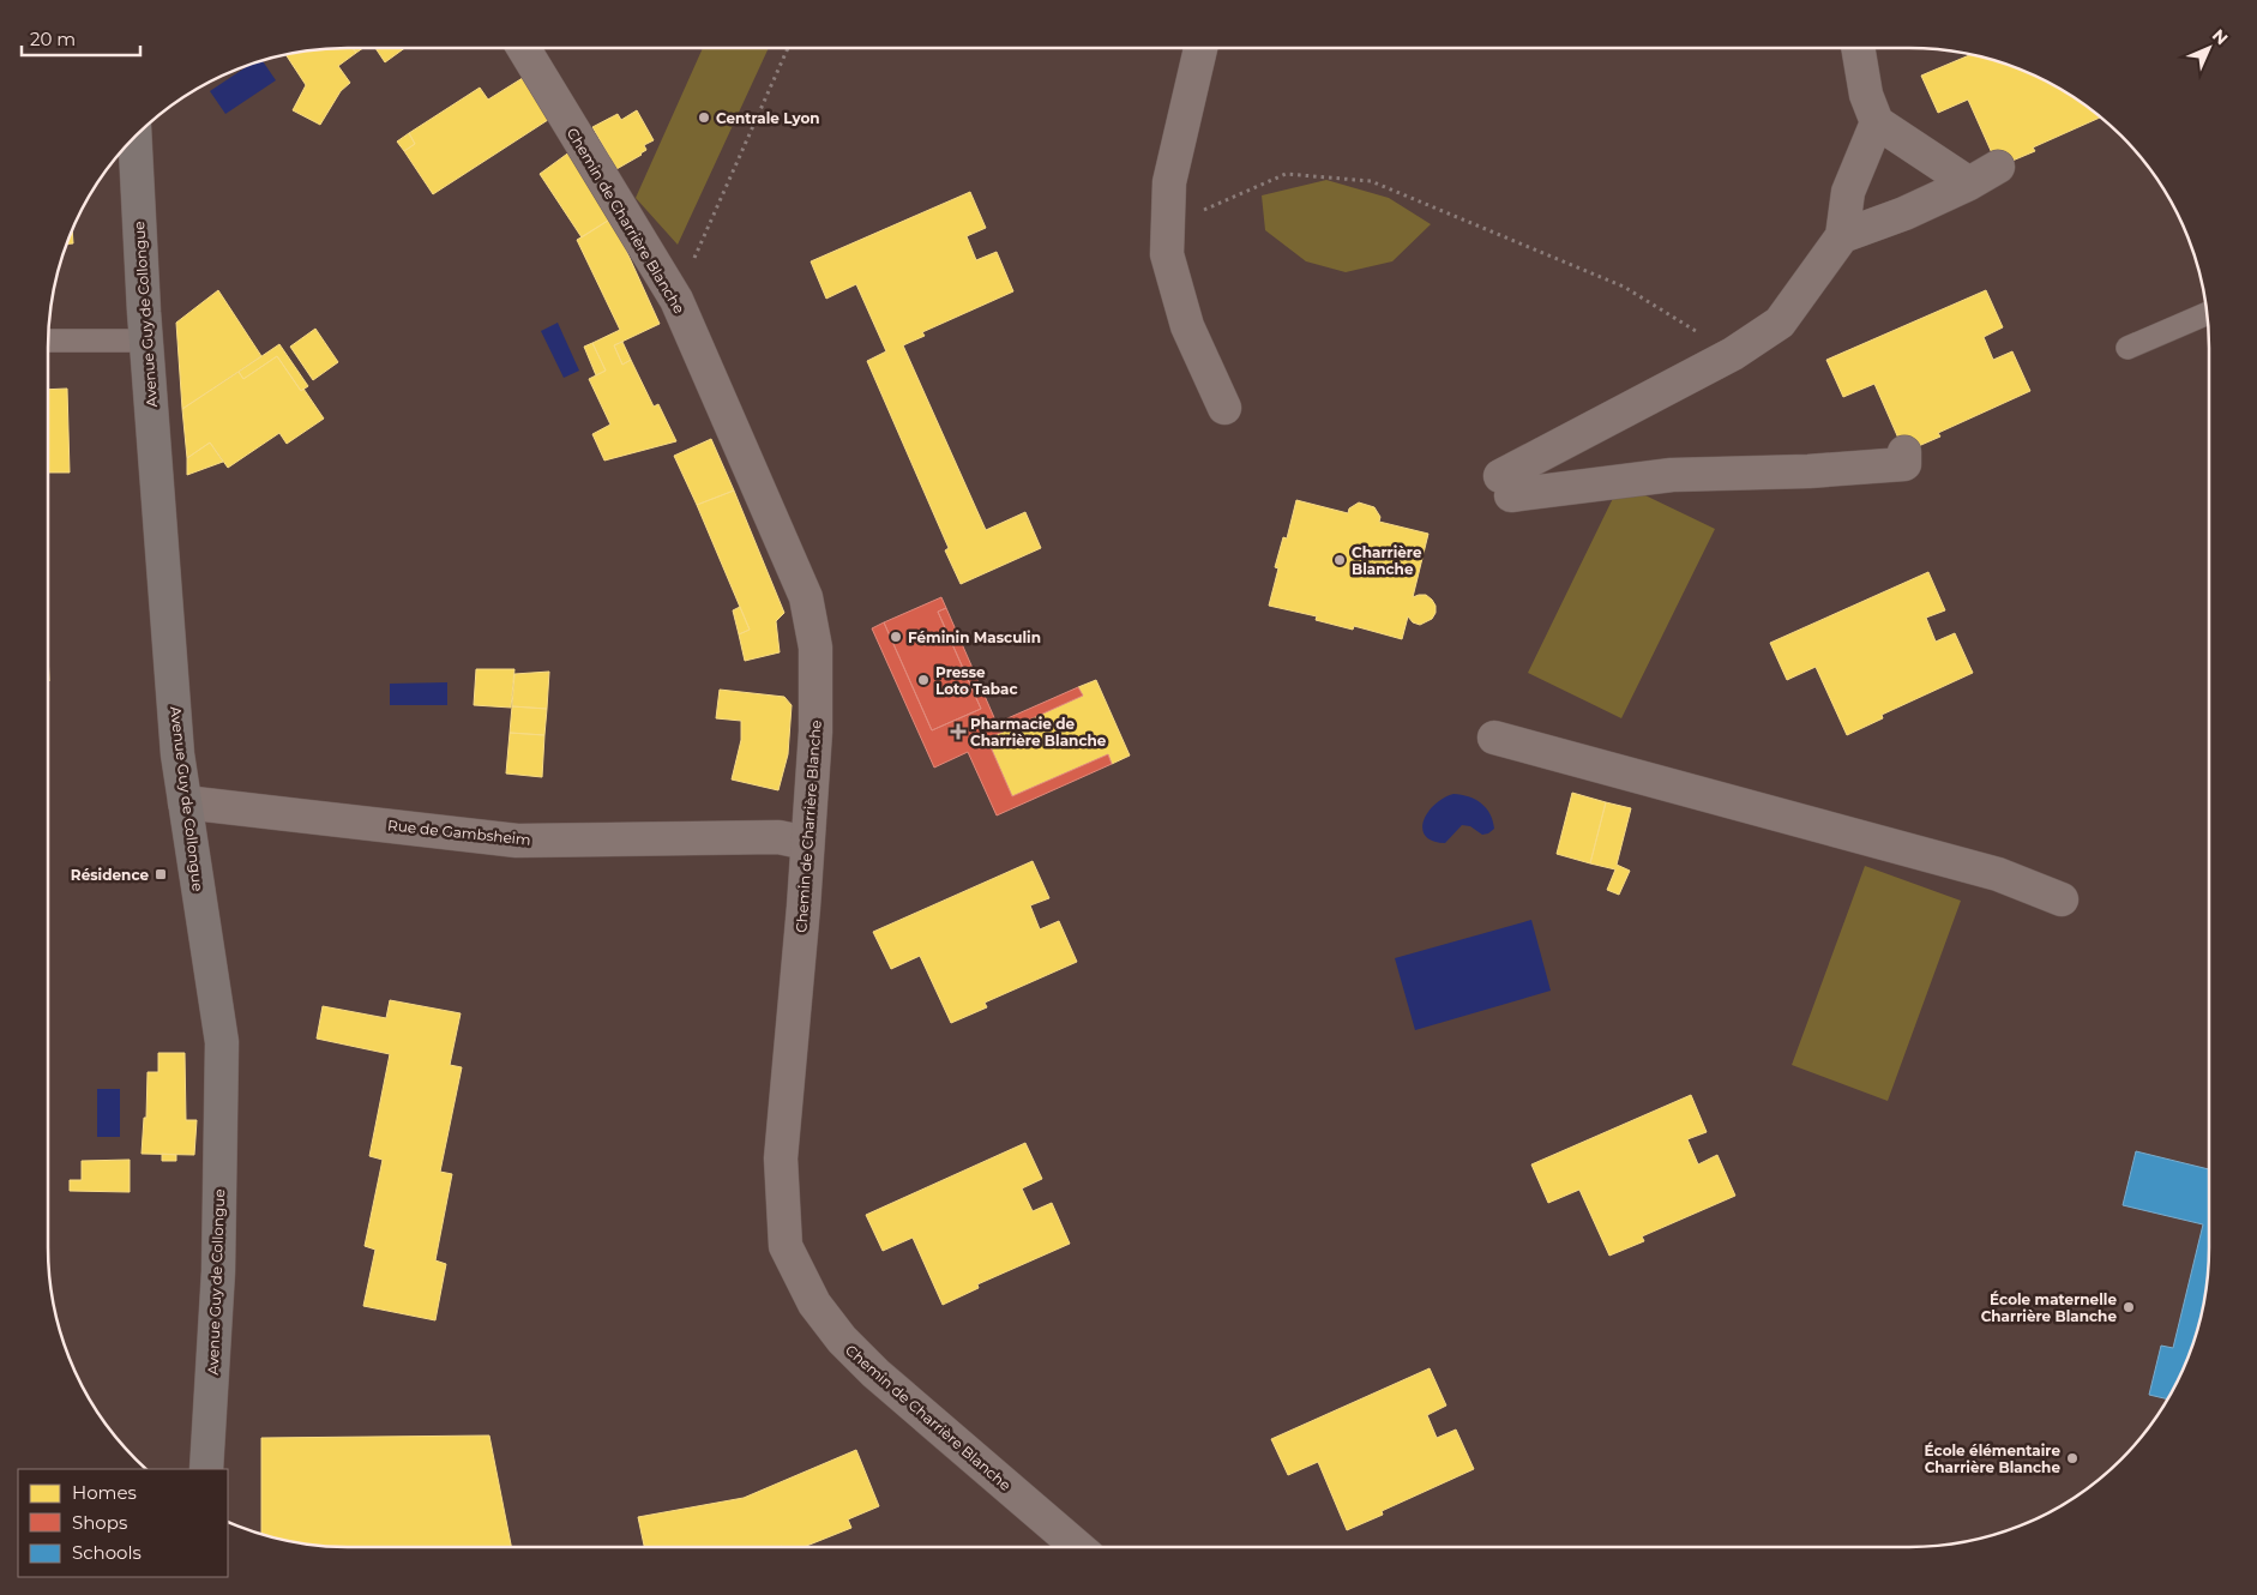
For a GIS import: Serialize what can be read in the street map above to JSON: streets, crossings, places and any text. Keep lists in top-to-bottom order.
{
  "streets": {
    "main road": ["Avenue Guy de Collongue"],
    "street": ["Chemin de Charrière Blanche", "Rue de Gambsheim"]
  },
  "crossings": [
    ["Chemin de Charrière Blanche", "Rue de Gambsheim"],
    ["Avenue Guy de Collongue", "Rue de Gambsheim"]
  ],
  "places": {
    "other": [
      "Centrale Lyon",
      "Charrière Blanche",
      "Féminin Masculin",
      "Presse Loto Tabac",
      "École maternelle Charrière Blanche",
      "École élémentaire Charrière Blanche"
    ],
    "health": ["Pharmacie de Charrière Blanche"],
    "transit": ["Résidence"]
  },
  "legend": ["Homes", "Shops", "Schools"],
  "scale_bar": "20 m",
  "north": "top right"
}
